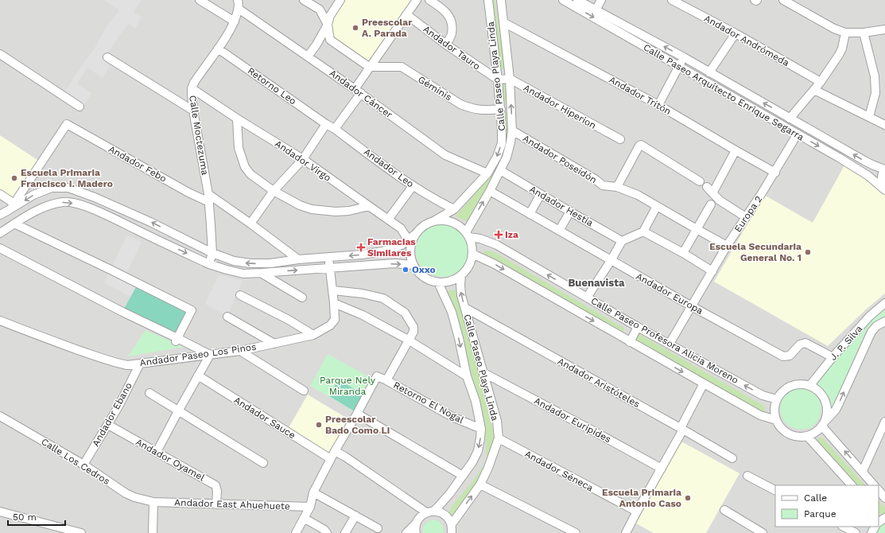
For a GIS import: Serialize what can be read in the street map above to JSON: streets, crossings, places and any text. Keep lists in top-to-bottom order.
{
  "streets": {
    "street": [
      "Andador Andrómeda",
      "Andador Tauro",
      "Calle Paseo Playa Linda",
      "Retorno Leo",
      "Géminis",
      "Calle Paseo Arquitecto Enrique Segarra",
      "Andador Cáncer",
      "Andador Tritón",
      "Andador Hiperion",
      "Calle Moctezuma",
      "Andador Poseidón",
      "Andador Virgo",
      "Andador Febo",
      "Andador Leo",
      "Andador Hestia",
      "Europa 2",
      "Andador Europa",
      "Calle Paseo Profesora Alicia Moreno",
      "J. P. Silva",
      "Andador Paseo Los Pinos",
      "Andador Aristóteles",
      "Retorno El Nogal",
      "Andador Ebano",
      "Andador Sauce",
      "Andador Euripides",
      "Andador Oyamel",
      "Calle Los Cedros",
      "Andador Séneca",
      "Andador East Ahuehuete"
    ]
  },
  "crossings": [
    ["Andador Tauro", "Calle Paseo Playa Linda"],
    ["Calle Paseo Playa Linda", "Géminis"],
    ["Calle Paseo Playa Linda", "Andador Cáncer"],
    ["Calle Paseo Playa Linda", "Andador Tritón"],
    ["Calle Paseo Playa Linda", "Andador Hiperion"],
    ["Calle Paseo Playa Linda", "Andador Poseidón"],
    ["Calle Paseo Playa Linda", "Andador Virgo"],
    ["Calle Paseo Playa Linda", "Andador Leo"],
    ["Calle Paseo Playa Linda", "Andador Hestia"],
    ["Calle Paseo Playa Linda", "Andador Europa"],
    ["Calle Paseo Playa Linda", "Calle Paseo Profesora Alicia Moreno"],
    ["Calle Paseo Playa Linda", "Andador Aristóteles"],
    ["Calle Paseo Playa Linda", "Retorno El Nogal"],
    ["Calle Paseo Playa Linda", "Andador Euripides"],
    ["Calle Paseo Playa Linda", "Andador Séneca"],
    ["Retorno Leo", "Calle Moctezuma"],
    ["Retorno Leo", "Andador Leo"],
    ["Calle Paseo Arquitecto Enrique Segarra", "Europa 2"],
    ["Andador Cáncer", "Calle Moctezuma"],
    ["Andador Tritón", "Europa 2"],
    ["Calle Moctezuma", "Andador Virgo"],
    ["Calle Moctezuma", "Andador Febo"],
    ["Andador Poseidón", "Europa 2"],
    ["Andador Virgo", "Calle Paseo Profesora Alicia Moreno"],
    ["Europa 2", "Andador Europa"],
    ["Europa 2", "Calle Paseo Profesora Alicia Moreno"],
    ["Andador Europa", "J. P. Silva"],
    ["Calle Paseo Profesora Alicia Moreno", "J. P. Silva"],
    ["Andador Paseo Los Pinos", "Andador Ebano"],
    ["Andador Ebano", "Andador Oyamel"],
    ["Andador Ebano", "Calle Los Cedros"],
    ["Andador Oyamel", "Andador East Ahuehuete"],
    ["Calle Los Cedros", "Andador East Ahuehuete"]
  ],
  "districts": ["Buenavista"],
  "parks": ["Parque Nely Miranda"],
  "places": {
    "other": [
      "Preescolar A. Parada",
      "Escuela Primaria Francisco I. Madero",
      "Escuela Secundaria General No. 1",
      "Oxxo",
      "Preescolar Bado Como Li",
      "Escuela Primaria Antonio Caso"
    ],
    "health": ["Iza", "Farmacias Similares"]
  },
  "legend": ["Calle", "Parque"],
  "scale_bar": "50 m"
}
